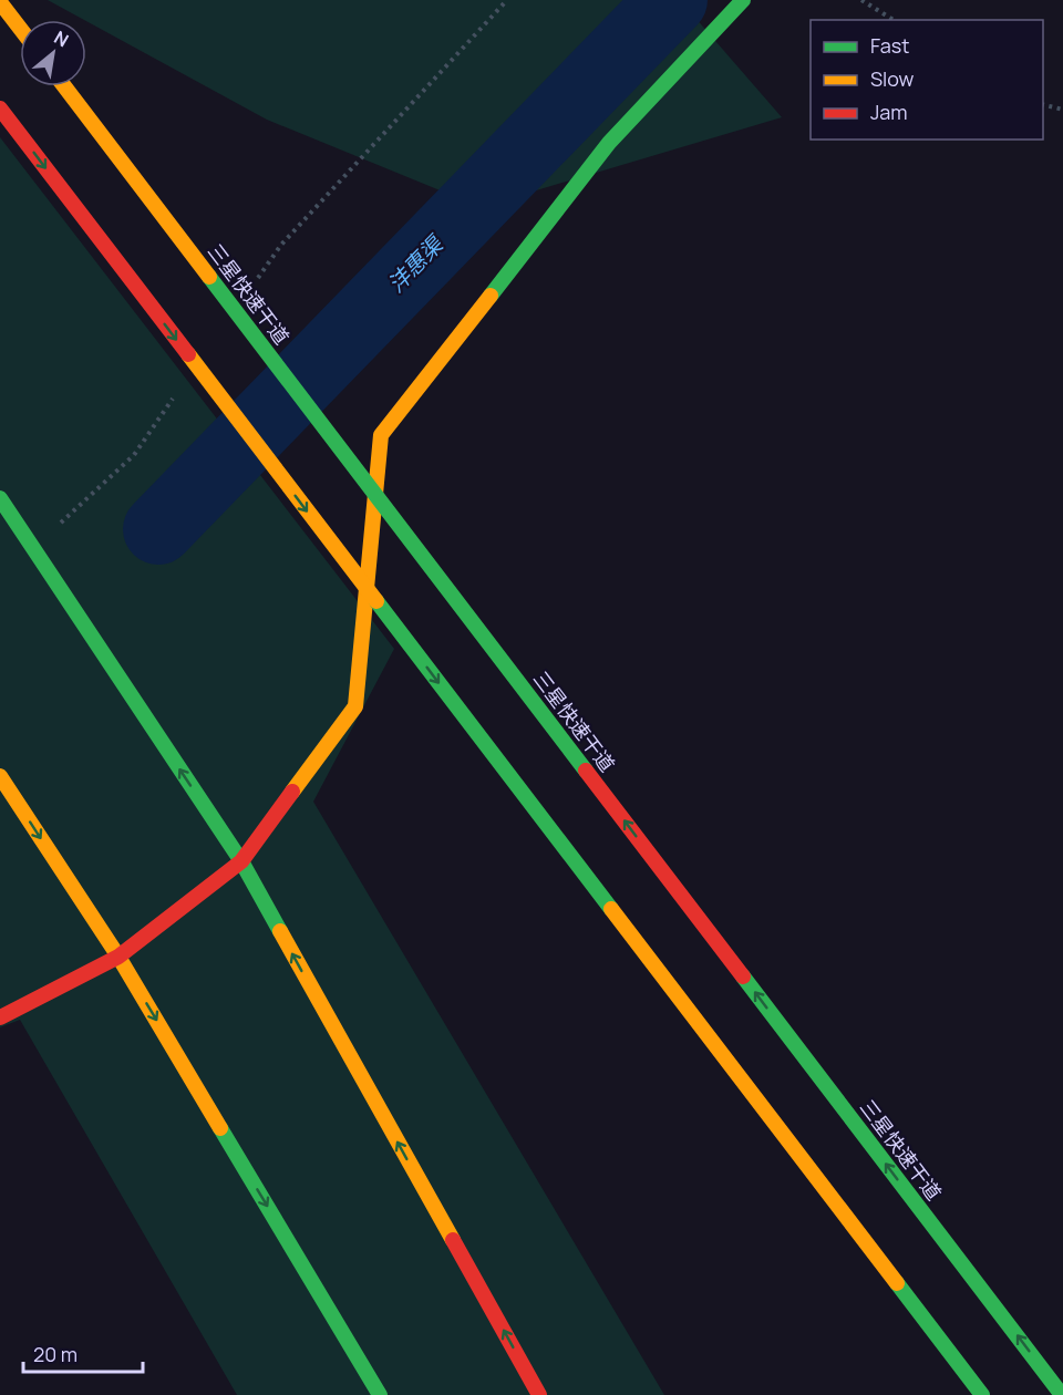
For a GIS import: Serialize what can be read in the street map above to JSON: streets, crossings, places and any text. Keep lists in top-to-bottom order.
{
  "streets": {
    "main road": ["三星快速干道"]
  },
  "water": ["沣惠渠"],
  "legend": ["Fast", "Slow", "Jam"],
  "scale_bar": "20 m",
  "north": "top right"
}
